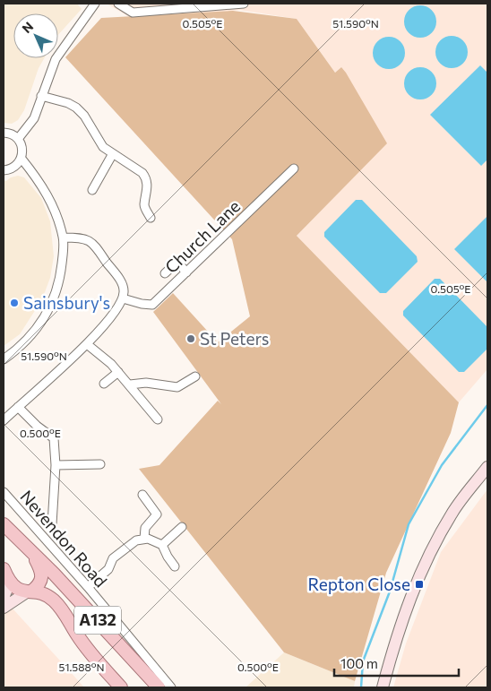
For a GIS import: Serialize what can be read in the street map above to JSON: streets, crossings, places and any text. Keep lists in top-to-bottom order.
{
  "streets": {
    "main road": ["A132"],
    "street": ["Church Lane", "Nevendon Road"]
  },
  "places": {
    "other": ["Sainsbury's", "St Peters"],
    "transit": ["Repton Close"]
  },
  "scale_bar": "100 m",
  "north": "top left",
  "coordinates": [
    "0.505°E",
    "51.590°N",
    "0.500°E",
    "51.588°N"
  ]
}
